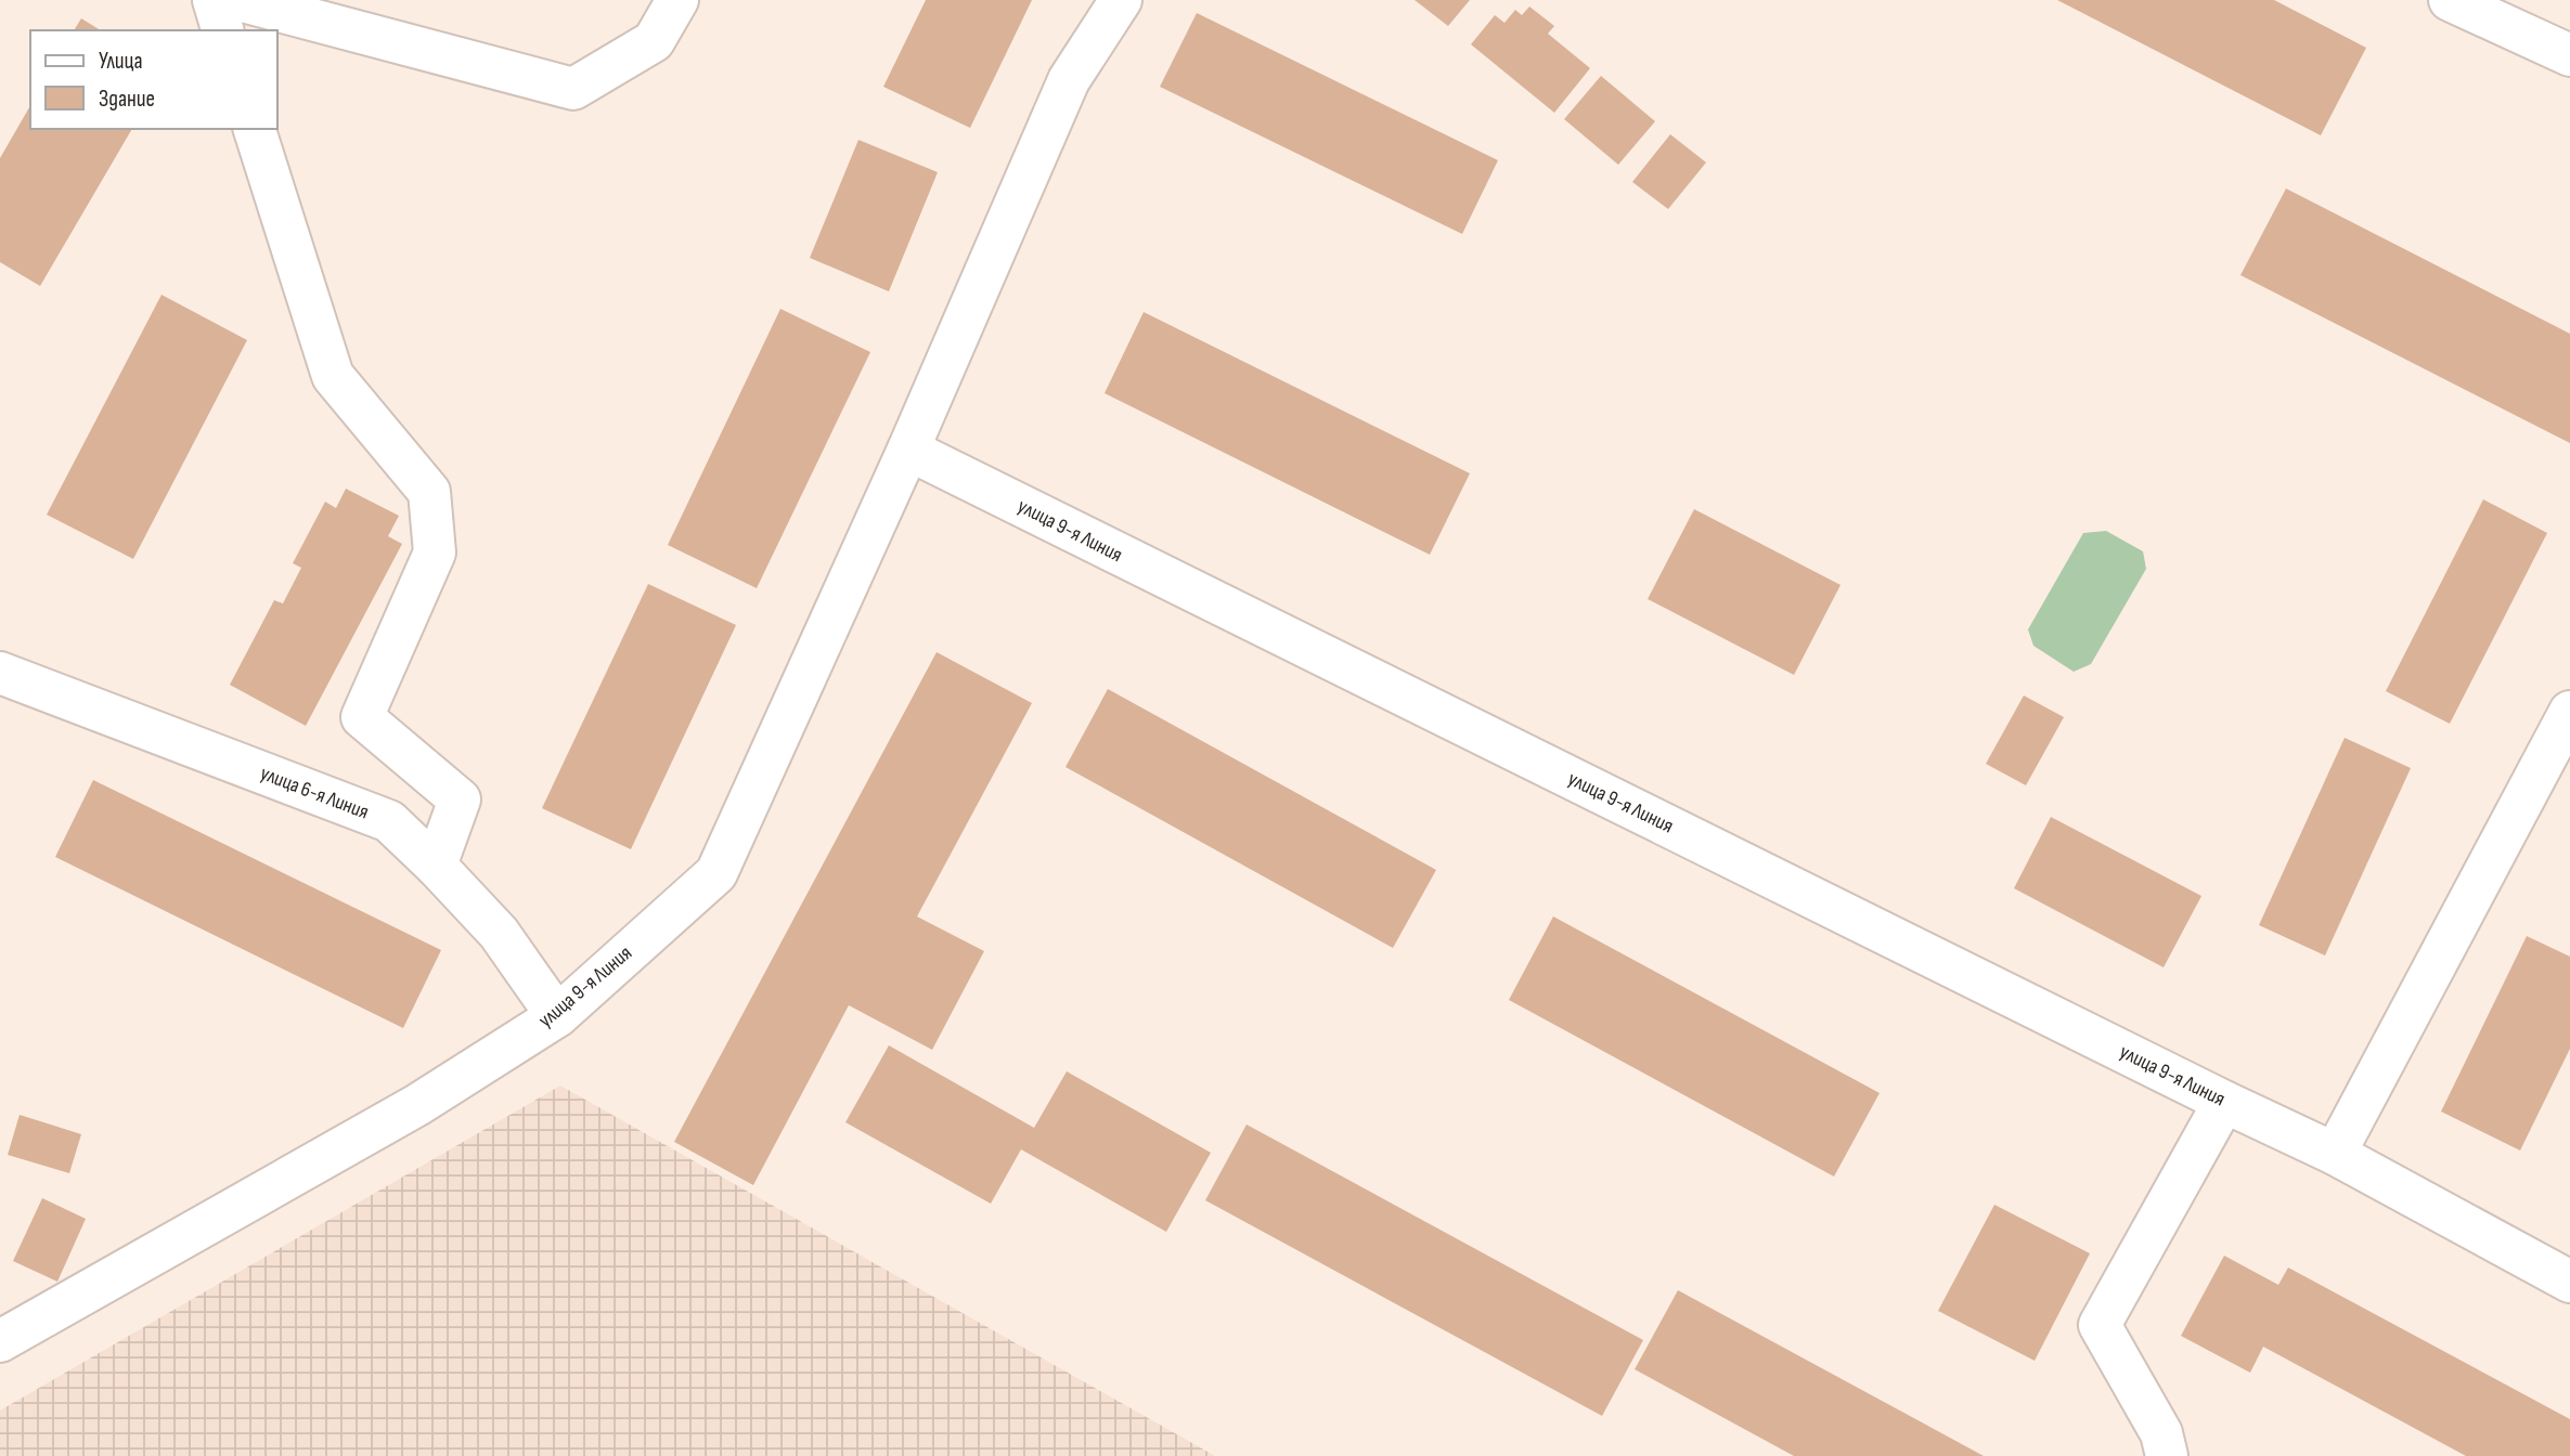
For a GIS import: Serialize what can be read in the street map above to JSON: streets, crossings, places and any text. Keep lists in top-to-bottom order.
{
  "streets": {
    "street": ["улица 9-я Линия", "улица 6-я Линия"]
  },
  "crossings": [
    ["улица 9-я Линия", "улица 6-я Линия"]
  ],
  "legend": ["Улица", "Здание"]
}
